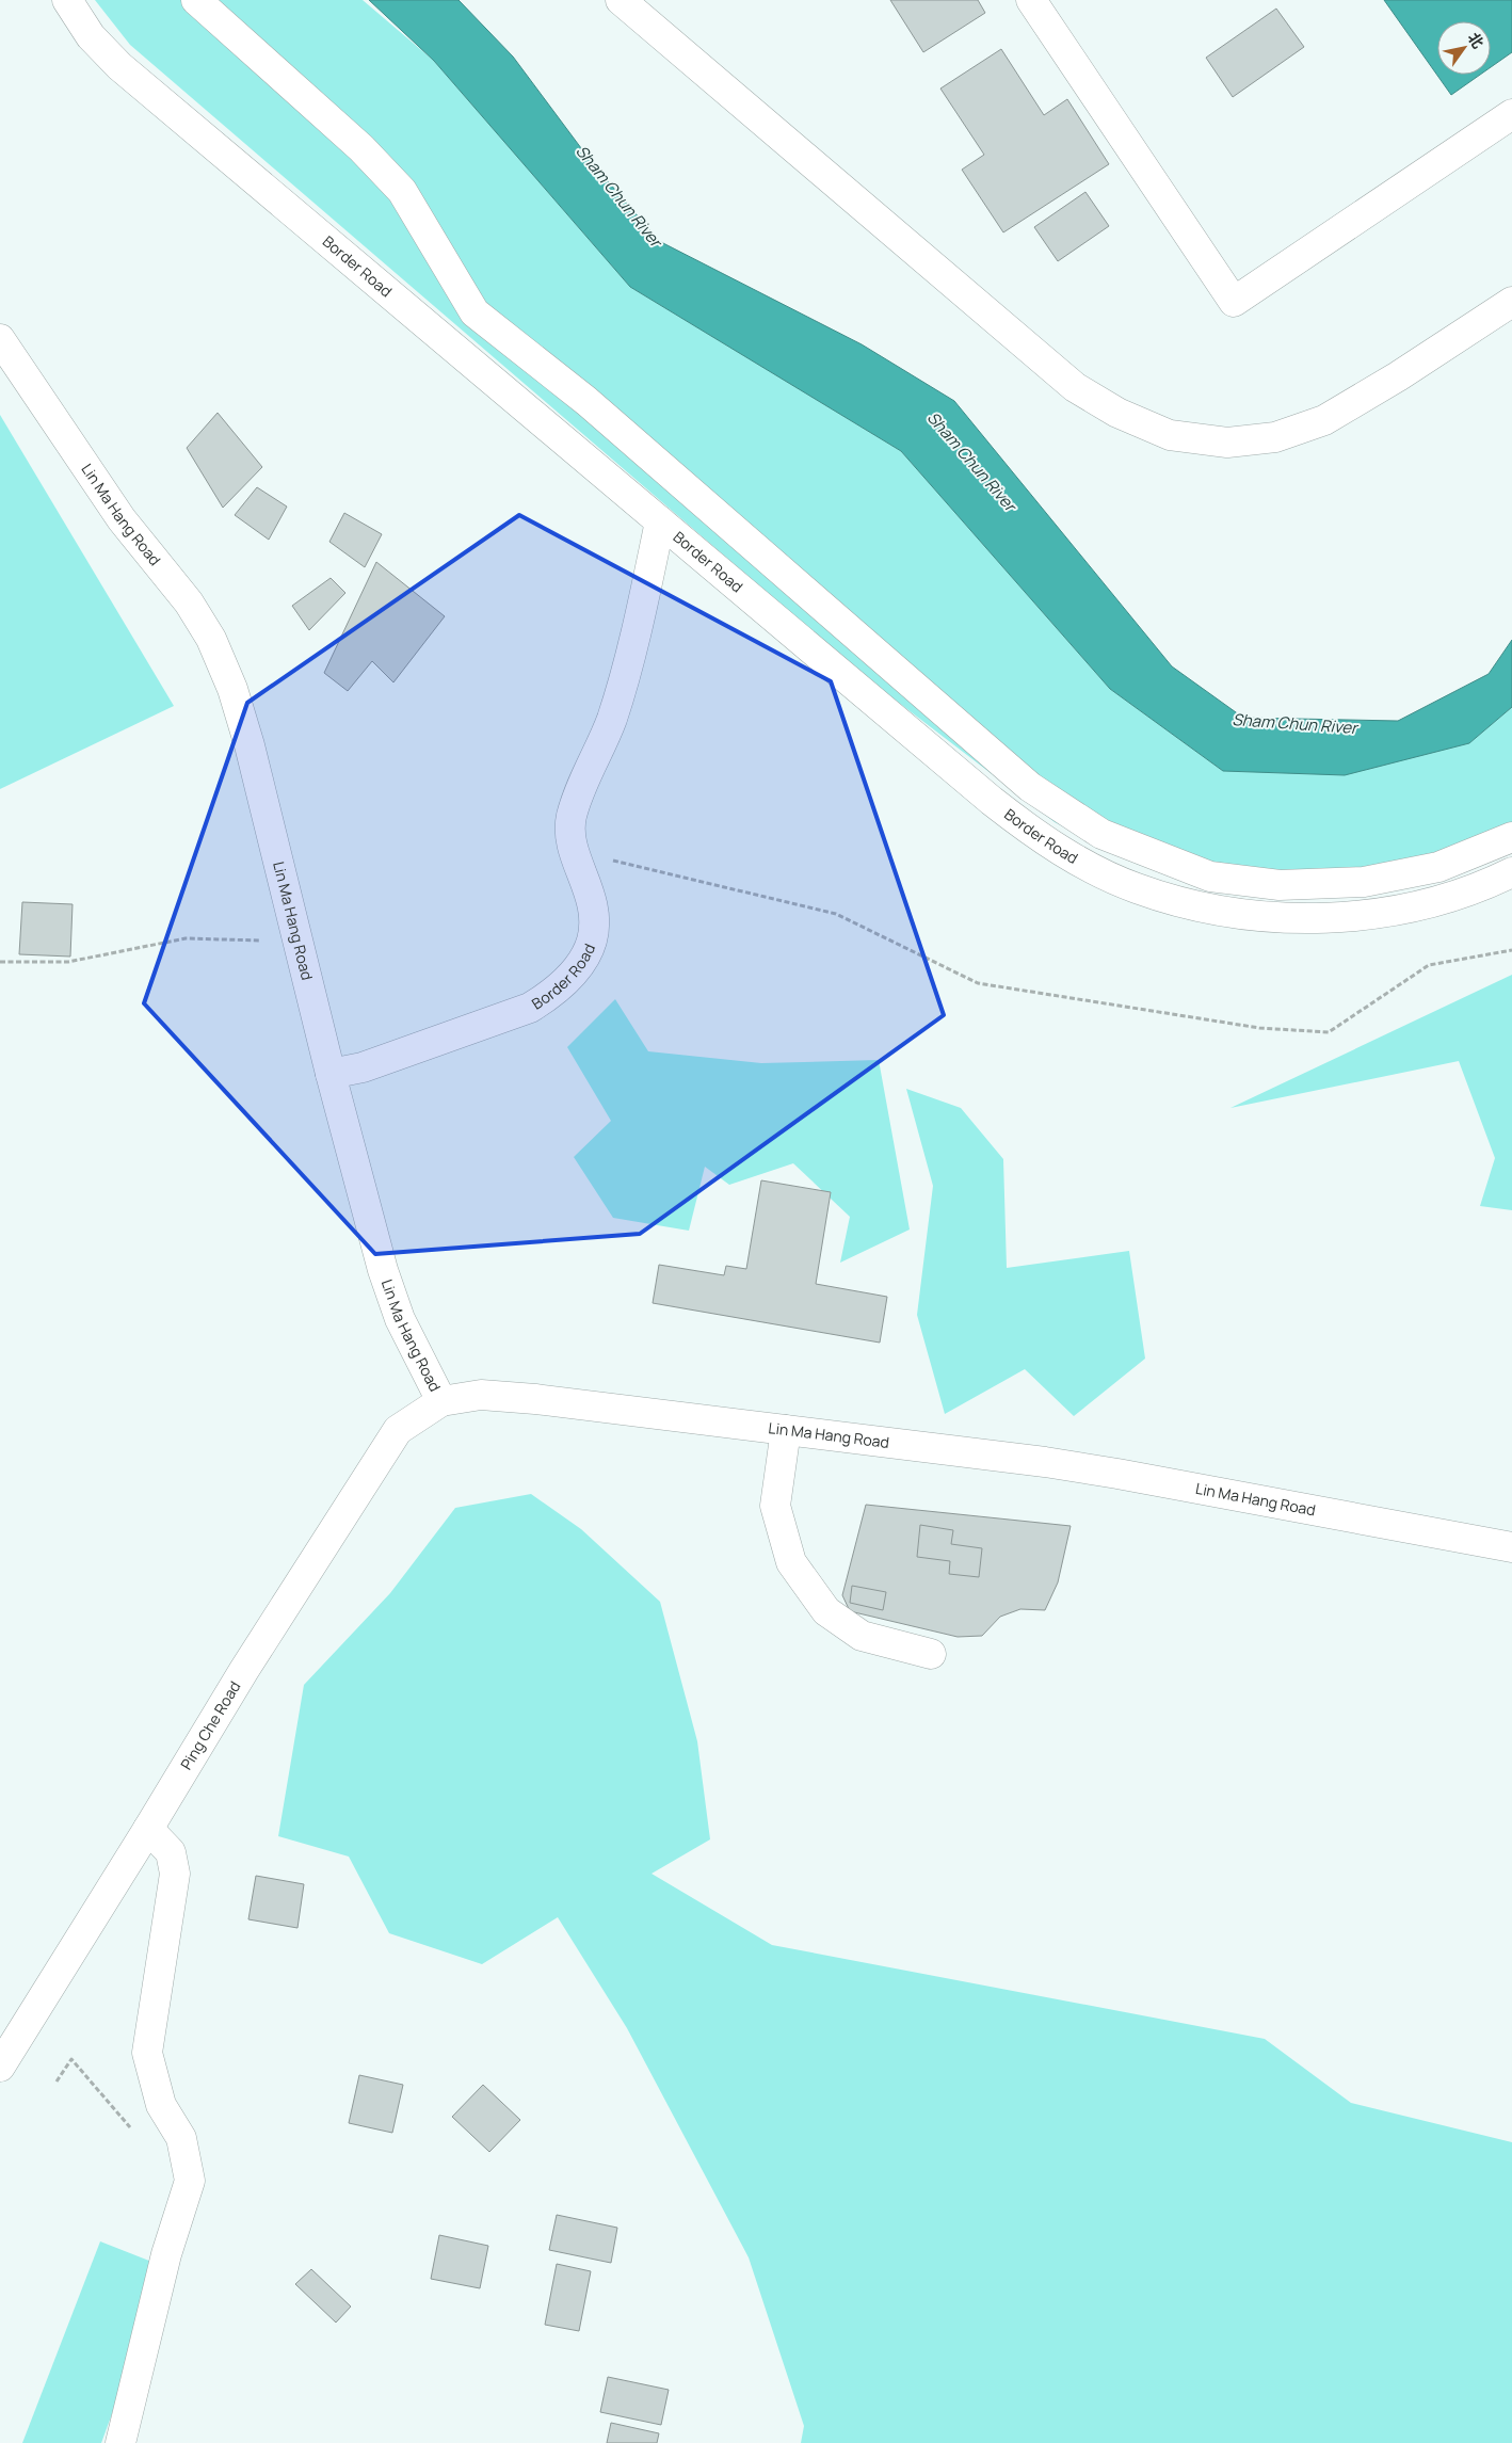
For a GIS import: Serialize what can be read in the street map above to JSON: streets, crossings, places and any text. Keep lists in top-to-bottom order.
{
  "streets": {
    "street": ["Border Road", "Lin Ma Hang Road", "Ping Che Road"]
  },
  "crossings": [
    ["Border Road", "Lin Ma Hang Road"],
    ["Lin Ma Hang Road", "Ping Che Road"]
  ],
  "water": ["Sham Chun River"],
  "north": "top right"
}
